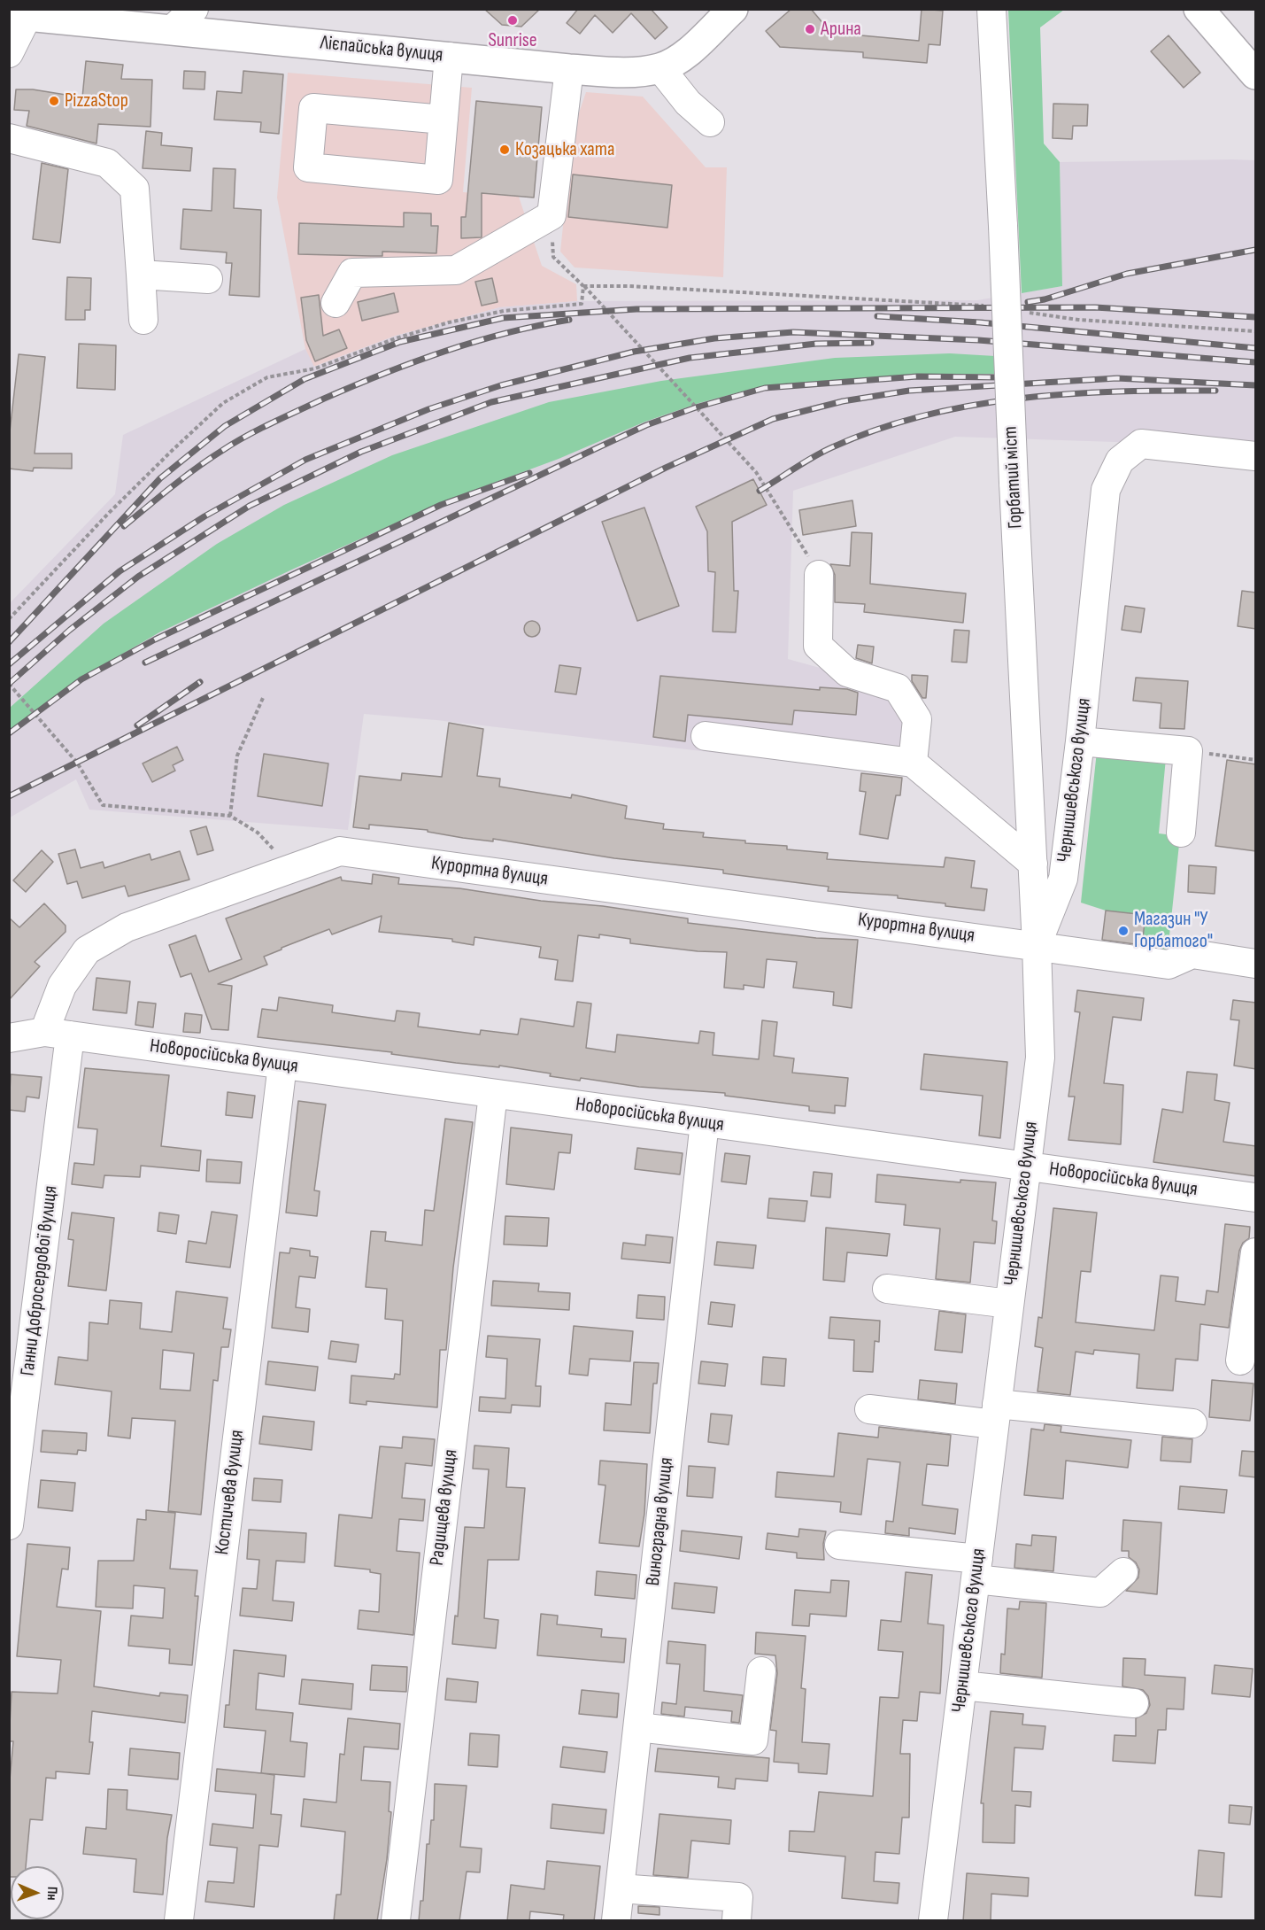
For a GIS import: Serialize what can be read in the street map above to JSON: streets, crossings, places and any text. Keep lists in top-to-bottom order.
{
  "streets": {
    "main road": ["Лієпайська вулиця"],
    "street": [
      "Горбатий міст",
      "Чернишевського вулиця",
      "Курортна вулиця",
      "Новоросійська вулиця",
      "Ганни Добросердової вулиця",
      "Костичева вулиця",
      "Радищева вулиця",
      "Виноградна вулиця"
    ]
  },
  "crossings": [
    ["Горбатий міст", "Чернишевського вулиця"],
    ["Горбатий міст", "Курортна вулиця"],
    ["Чернишевського вулиця", "Курортна вулиця"],
    ["Чернишевського вулиця", "Новоросійська вулиця"],
    ["Курортна вулиця", "Новоросійська вулиця"],
    ["Курортна вулиця", "Ганни Добросердової вулиця"],
    ["Новоросійська вулиця", "Ганни Добросердової вулиця"],
    ["Новоросійська вулиця", "Костичева вулиця"],
    ["Новоросійська вулиця", "Радищева вулиця"],
    ["Новоросійська вулиця", "Виноградна вулиця"]
  ],
  "places": [
    "Sunrise",
    "Арина",
    "PizzaStop",
    "Козацька хата",
    "Магазин \"У Горбатого\""
  ],
  "north": "right"
}
